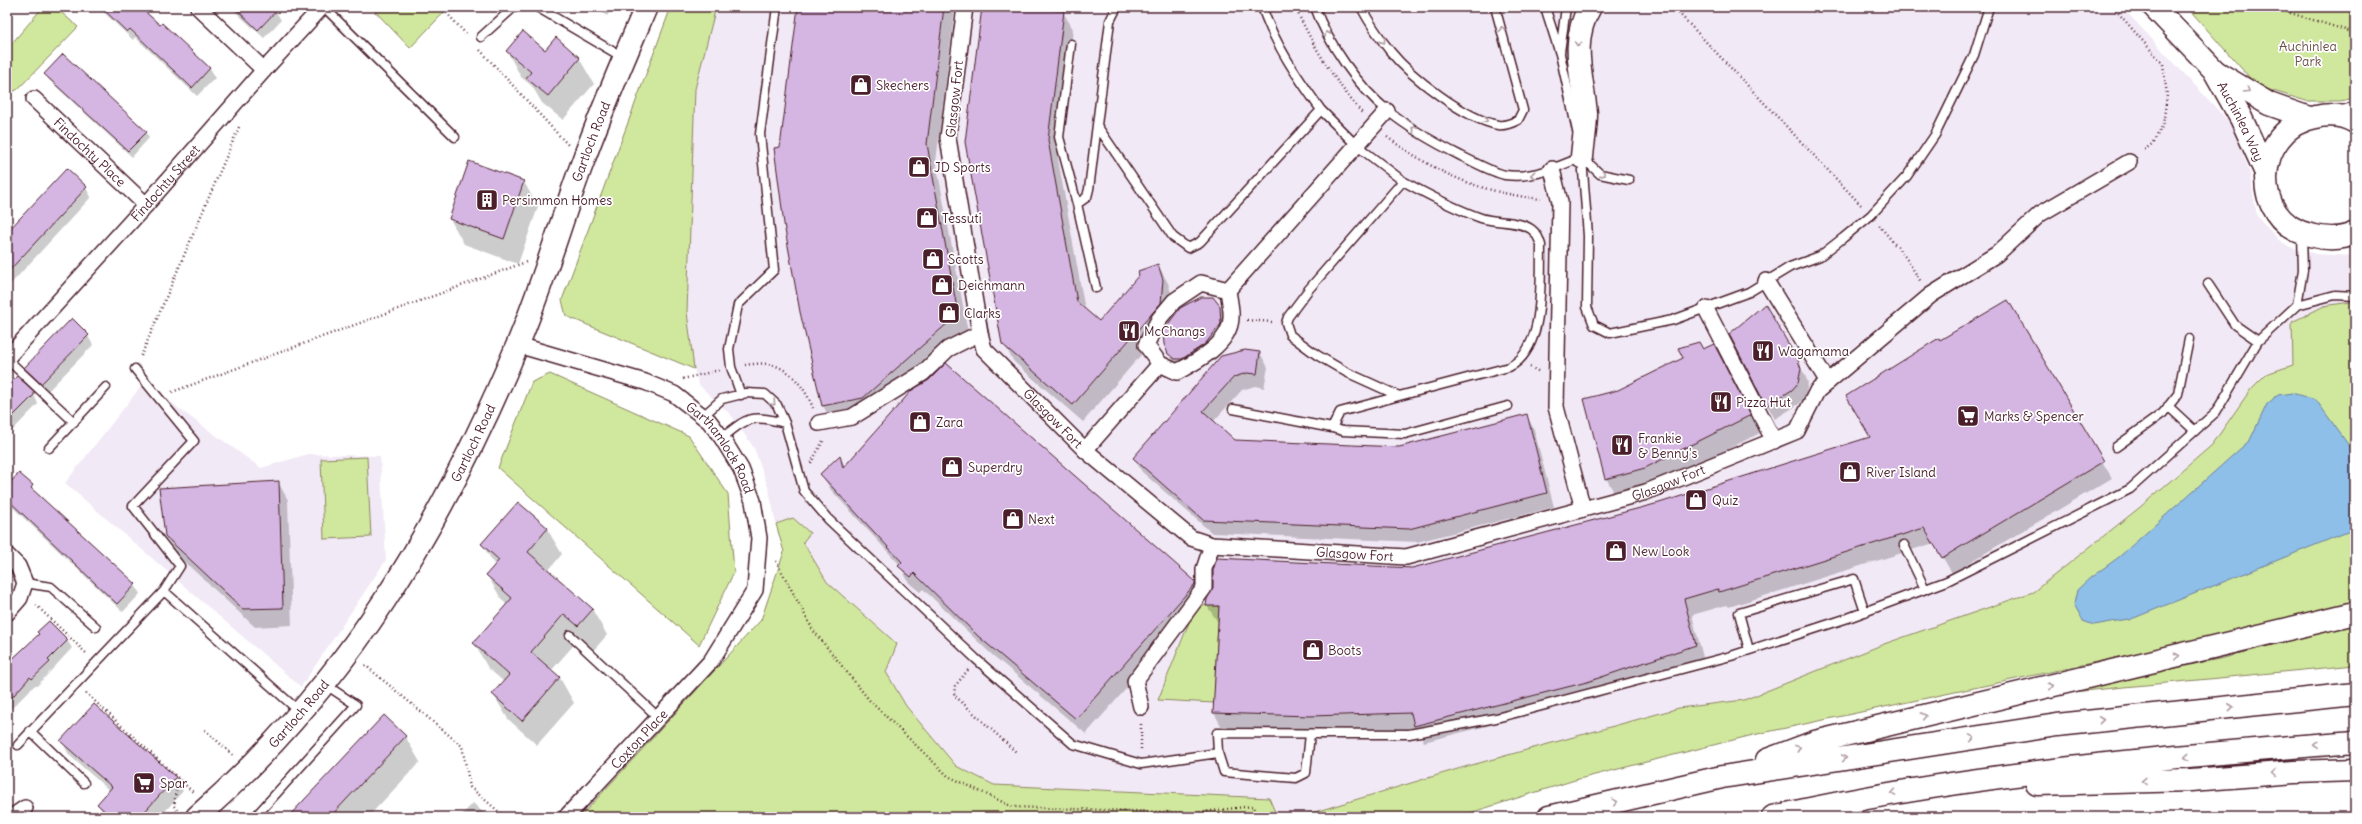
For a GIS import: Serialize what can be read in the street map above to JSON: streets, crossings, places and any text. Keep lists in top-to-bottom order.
{
  "streets": {
    "main road": ["Auchinlea Way", "Gartloch Road"],
    "street": [
      "Glasgow Fort",
      "Findochty Place",
      "Findochty Street",
      "Garthamlock Road",
      "Coxton Place"
    ]
  },
  "crossings": [
    ["Gartloch Road", "Garthamlock Road"],
    ["Findochty Place", "Findochty Street"],
    ["Garthamlock Road", "Coxton Place"]
  ],
  "parks": ["Auchinlea Park"],
  "places": {
    "shop": [
      "Skechers",
      "JD Sports",
      "Tessuti",
      "Scotts",
      "Deichmann",
      "Clarks",
      "Zara",
      "Superdry",
      "River Island",
      "Quiz",
      "Next",
      "New Look",
      "Boots"
    ],
    "building": ["Persimmon Homes"],
    "restaurant": [
      "McChangs",
      "Wagamama",
      "Pizza Hut",
      "Frankie & Benny's"
    ],
    "supermarket": ["Marks & Spencer", "Spar"]
  }
}
